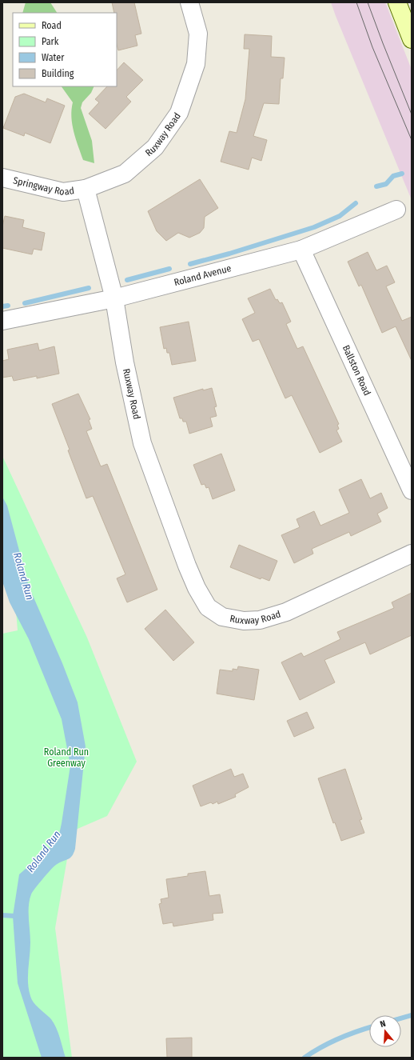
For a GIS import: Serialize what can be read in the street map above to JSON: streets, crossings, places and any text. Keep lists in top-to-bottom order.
{
  "streets": {
    "street": [
      "Ruxway Road",
      "Springway Road",
      "Roland Avenue",
      "Ballston Road"
    ]
  },
  "crossings": [
    ["Ruxway Road", "Springway Road"],
    ["Ruxway Road", "Roland Avenue"],
    ["Roland Avenue", "Ballston Road"]
  ],
  "water": ["Roland Run"],
  "parks": ["Roland Run Greenway"],
  "legend": [
    "Road",
    "Park",
    "Water",
    "Building"
  ],
  "north": "top"
}
